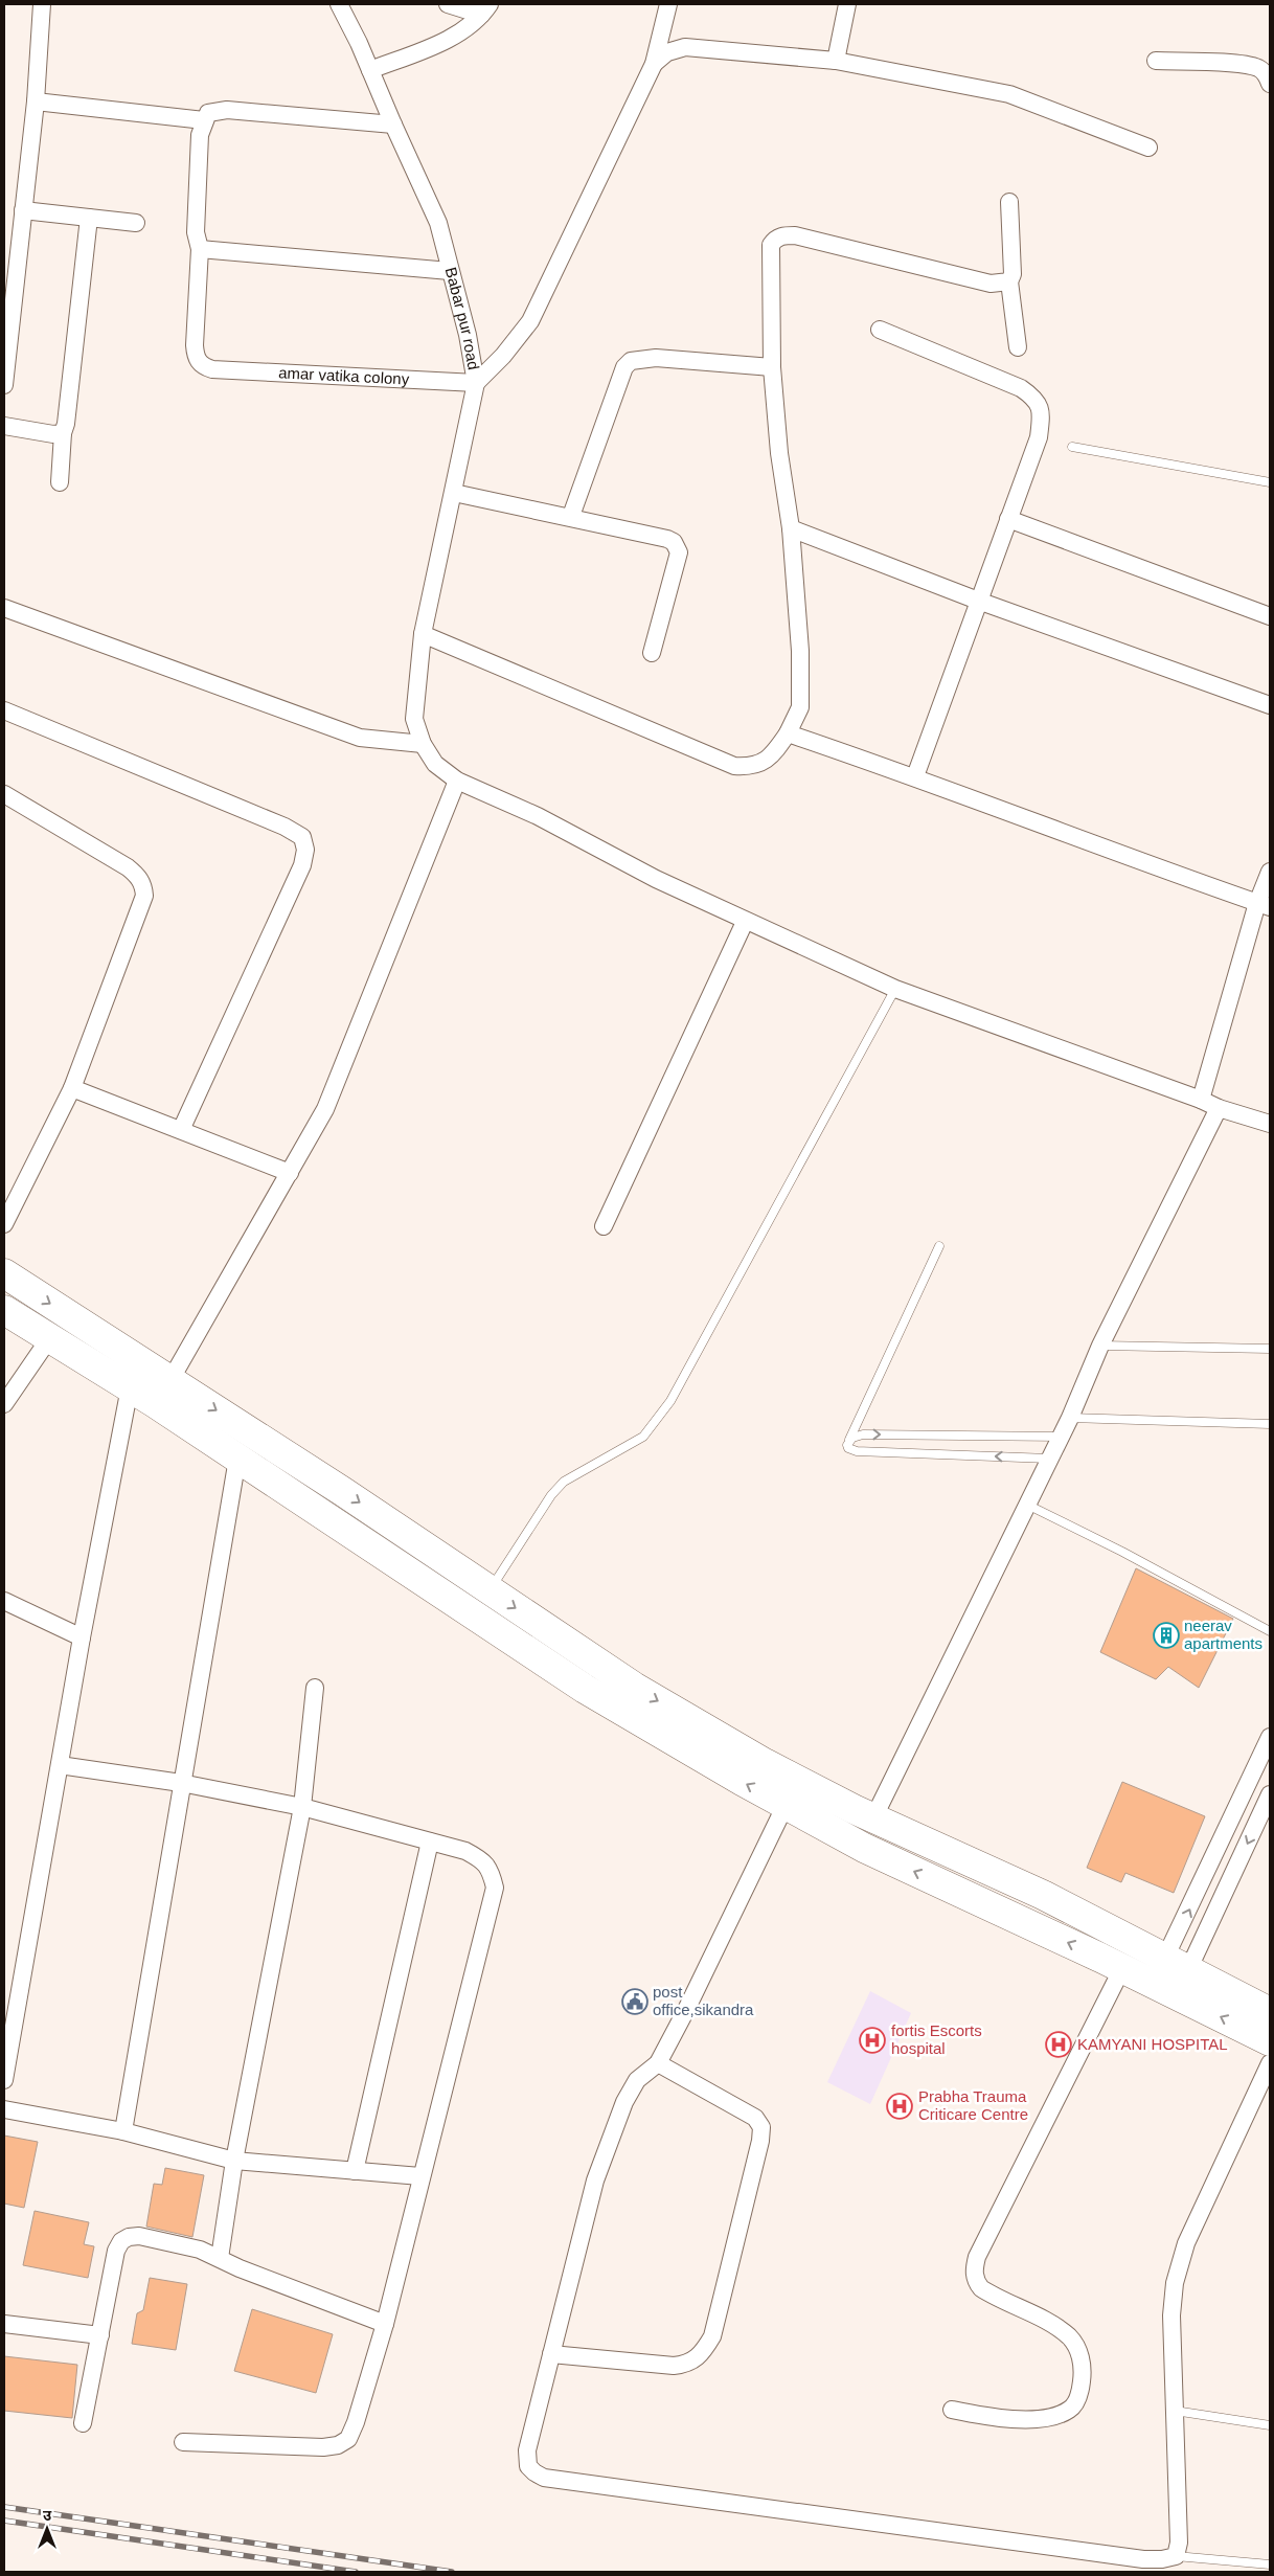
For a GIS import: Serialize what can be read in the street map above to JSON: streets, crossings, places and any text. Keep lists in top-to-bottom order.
{
  "streets": {
    "street": ["Babar pur road", "amar vatika colony"]
  },
  "crossings": [
    ["Babar pur road", "amar vatika colony"]
  ],
  "places": {
    "building": ["neerav apartments"],
    "public building": ["post office,sikandra"],
    "hospital": ["fortis Escorts hospital", "KAMYANI HOSPITAL", "Prabha Trauma Criticare Centre"]
  },
  "north": "top"
}
